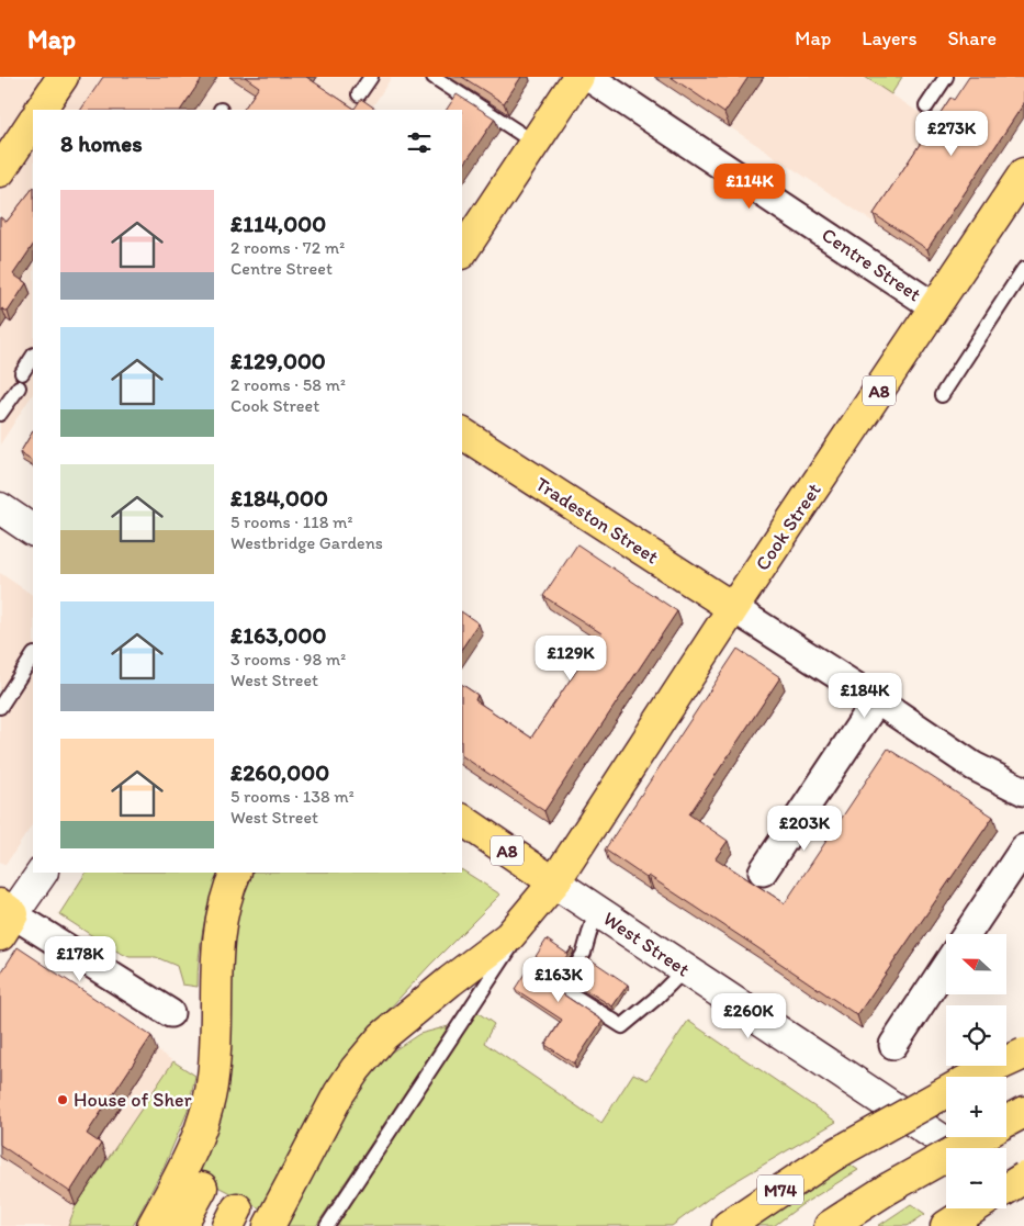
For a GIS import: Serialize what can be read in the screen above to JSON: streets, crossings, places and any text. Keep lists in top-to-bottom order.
{
  "streets": {
    "main road": [
      "A8",
      "Tradeston Street",
      "Cook Street",
      "West Street",
      "M74"
    ],
    "street": ["Centre Street"]
  },
  "crossings": [
    ["Centre Street", "Cook Street"],
    ["Tradeston Street", "Cook Street"],
    ["Cook Street", "West Street"]
  ],
  "places": ["House of Sher"],
  "north": "left",
  "page": {
    "header": "Map",
    "nav": ["Map", "Layers", "Share"],
    "heading": "8 homes",
    "price": [
      "£273K",
      "£114K",
      "£129K",
      "£184K",
      "£203K",
      "£178K",
      "£163K",
      "£260K"
    ],
    "list": [
      {
        "name": "£114,000",
        "note": "2 rooms · 72 m² · Centre Street"
      },
      {
        "name": "£129,000",
        "note": "2 rooms · 58 m² · Cook Street"
      },
      {
        "name": "£184,000",
        "note": "5 rooms · 118 m² · Westbridge Gardens"
      },
      {
        "name": "£163,000",
        "note": "3 rooms · 98 m² · West Street"
      },
      {
        "name": "£260,000",
        "note": "5 rooms · 138 m² · West Street"
      }
    ],
    "map_buttons": ["+", "−"]
  }
}
